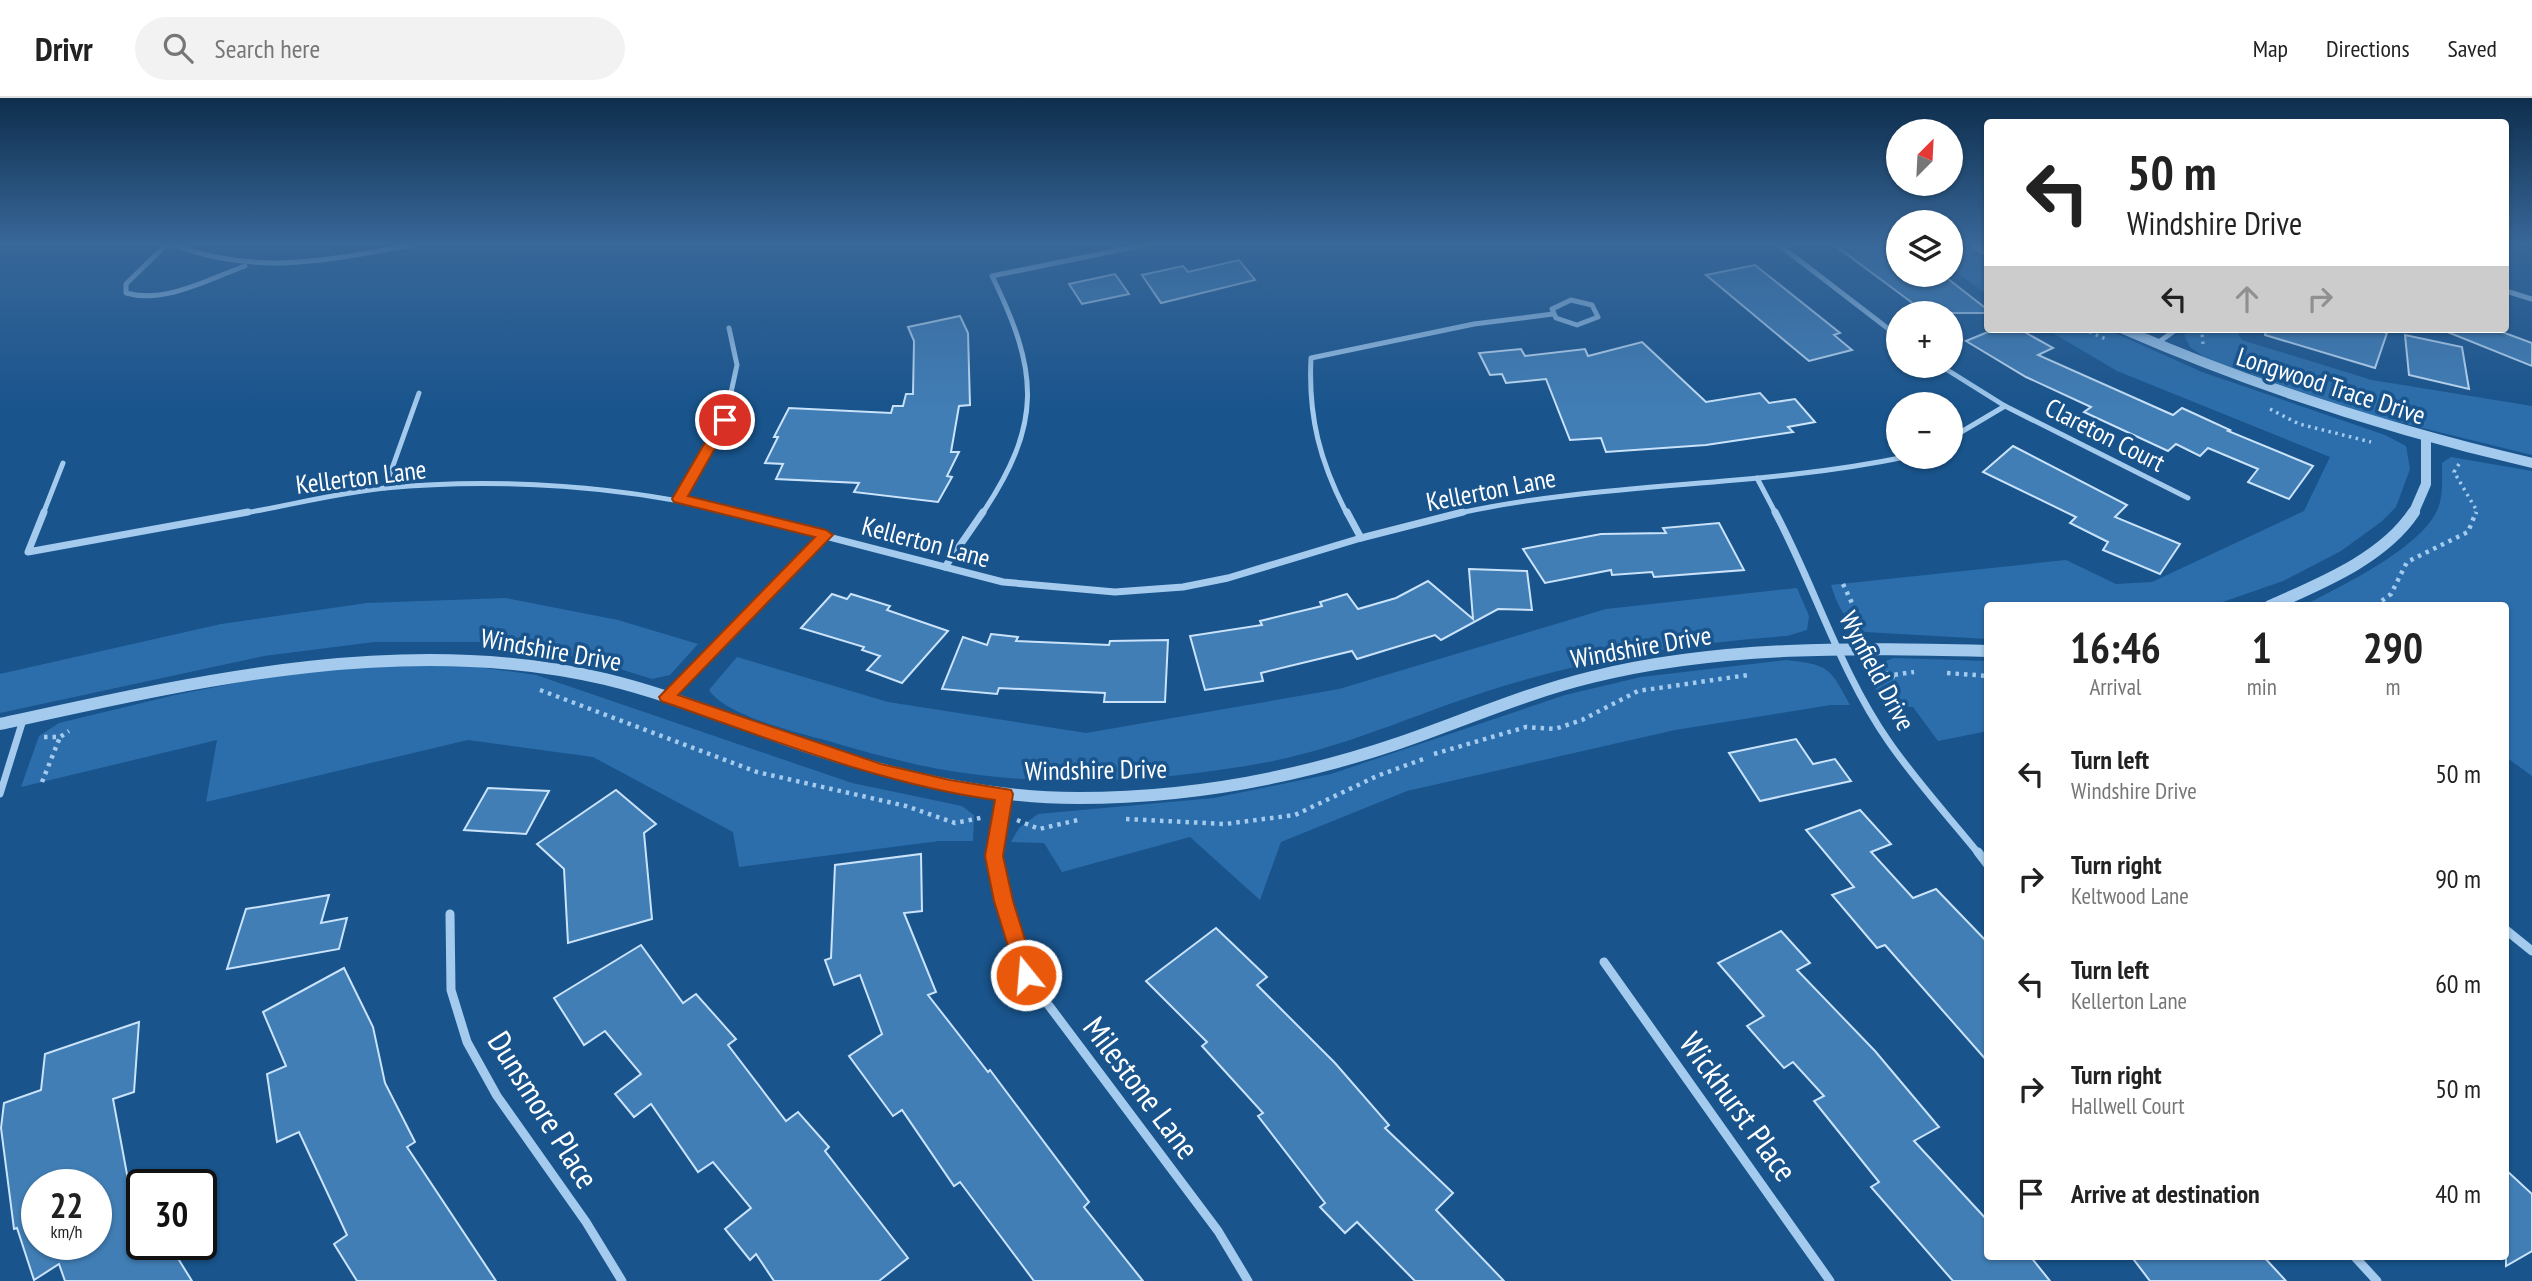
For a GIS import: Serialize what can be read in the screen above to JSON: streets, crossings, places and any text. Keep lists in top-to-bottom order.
{
  "streets": {
    "street": [
      "Longwood Trace Drive",
      "Clareton Court",
      "Kellerton Lane",
      "Windshire Drive",
      "Wynfield Drive",
      "Milestone Lane",
      "Wickhurst Place",
      "Dunsmore Place"
    ]
  },
  "crossings": [
    ["Kellerton Lane", "Wynfield Drive"],
    ["Windshire Drive", "Wynfield Drive"],
    ["Windshire Drive", "Milestone Lane"]
  ],
  "north": "top right",
  "page": {
    "header": "Drivr",
    "search": "Search here",
    "nav": ["Map", "Directions", "Saved"],
    "map_buttons": ["+", "−"],
    "turn": ["50 m", "Windshire Drive"],
    "eta": [
      "16:46",
      "Arrival",
      "1",
      "min",
      "290",
      "m"
    ],
    "list": [
      {
        "name": "Turn left",
        "note": "Windshire Drive",
        "value": "50 m"
      },
      {
        "name": "Turn right",
        "note": "Keltwood Lane",
        "value": "90 m"
      },
      {
        "name": "Turn left",
        "note": "Kellerton Lane",
        "value": "60 m"
      },
      {
        "name": "Turn right",
        "note": "Hallwell Court",
        "value": "50 m"
      },
      {
        "name": "Arrive at destination",
        "value": "40 m"
      }
    ],
    "speed": "22 km/h",
    "limit": "30"
  }
}
